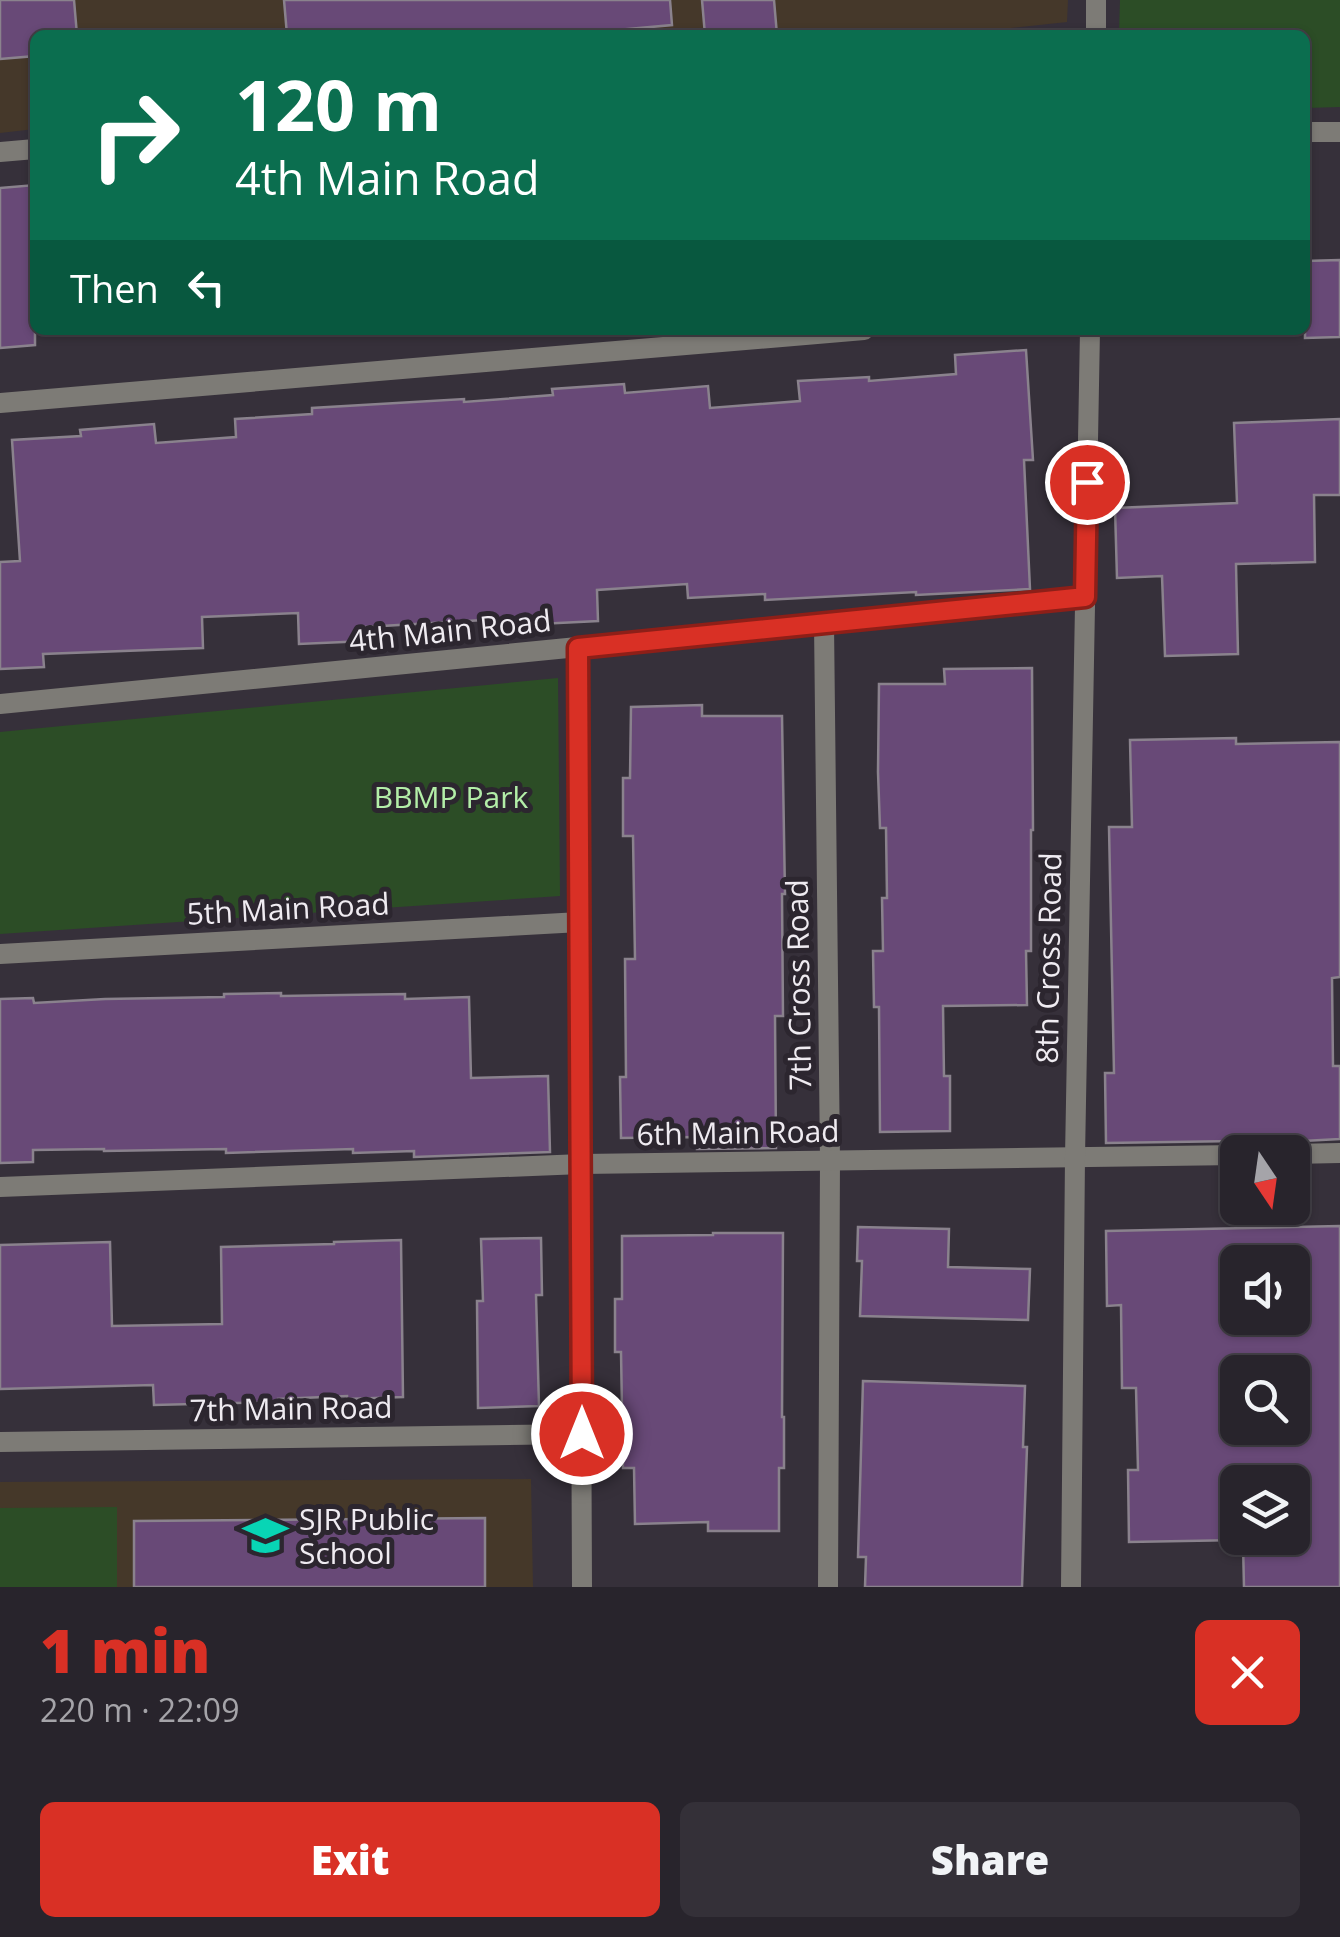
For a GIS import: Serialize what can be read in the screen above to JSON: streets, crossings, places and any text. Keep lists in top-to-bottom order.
{
  "streets": {
    "street": [
      "4th Main Road",
      "5th Main Road",
      "8th Cross Road",
      "7th Cross Road",
      "6th Main Road",
      "7th Main Road"
    ]
  },
  "crossings": [
    ["4th Main Road", "8th Cross Road"],
    ["4th Main Road", "7th Cross Road"],
    ["8th Cross Road", "6th Main Road"],
    ["7th Cross Road", "6th Main Road"]
  ],
  "parks": ["BBMP Park"],
  "places": {
    "school or university": ["SJR Public School"]
  },
  "north": "bottom",
  "page": {
    "turn": ["120 m", "4th Main Road"],
    "then": "Then",
    "heading": ["1 min", "220 m · 22:09"],
    "buttons": ["Exit", "Share"]
  }
}
